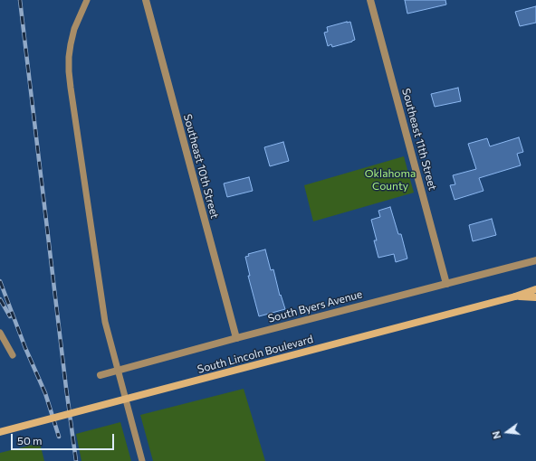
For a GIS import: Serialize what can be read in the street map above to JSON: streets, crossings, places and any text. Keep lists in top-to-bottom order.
{
  "streets": {
    "main road": ["South Lincoln Boulevard"],
    "street": ["Southeast 11th Street", "Southeast 10th Street", "South Byers Avenue"]
  },
  "crossings": [
    ["Southeast 11th Street", "South Byers Avenue"],
    ["Southeast 10th Street", "South Byers Avenue"]
  ],
  "parks": ["Oklahoma County"],
  "scale_bar": "50 m",
  "north": "left"
}
